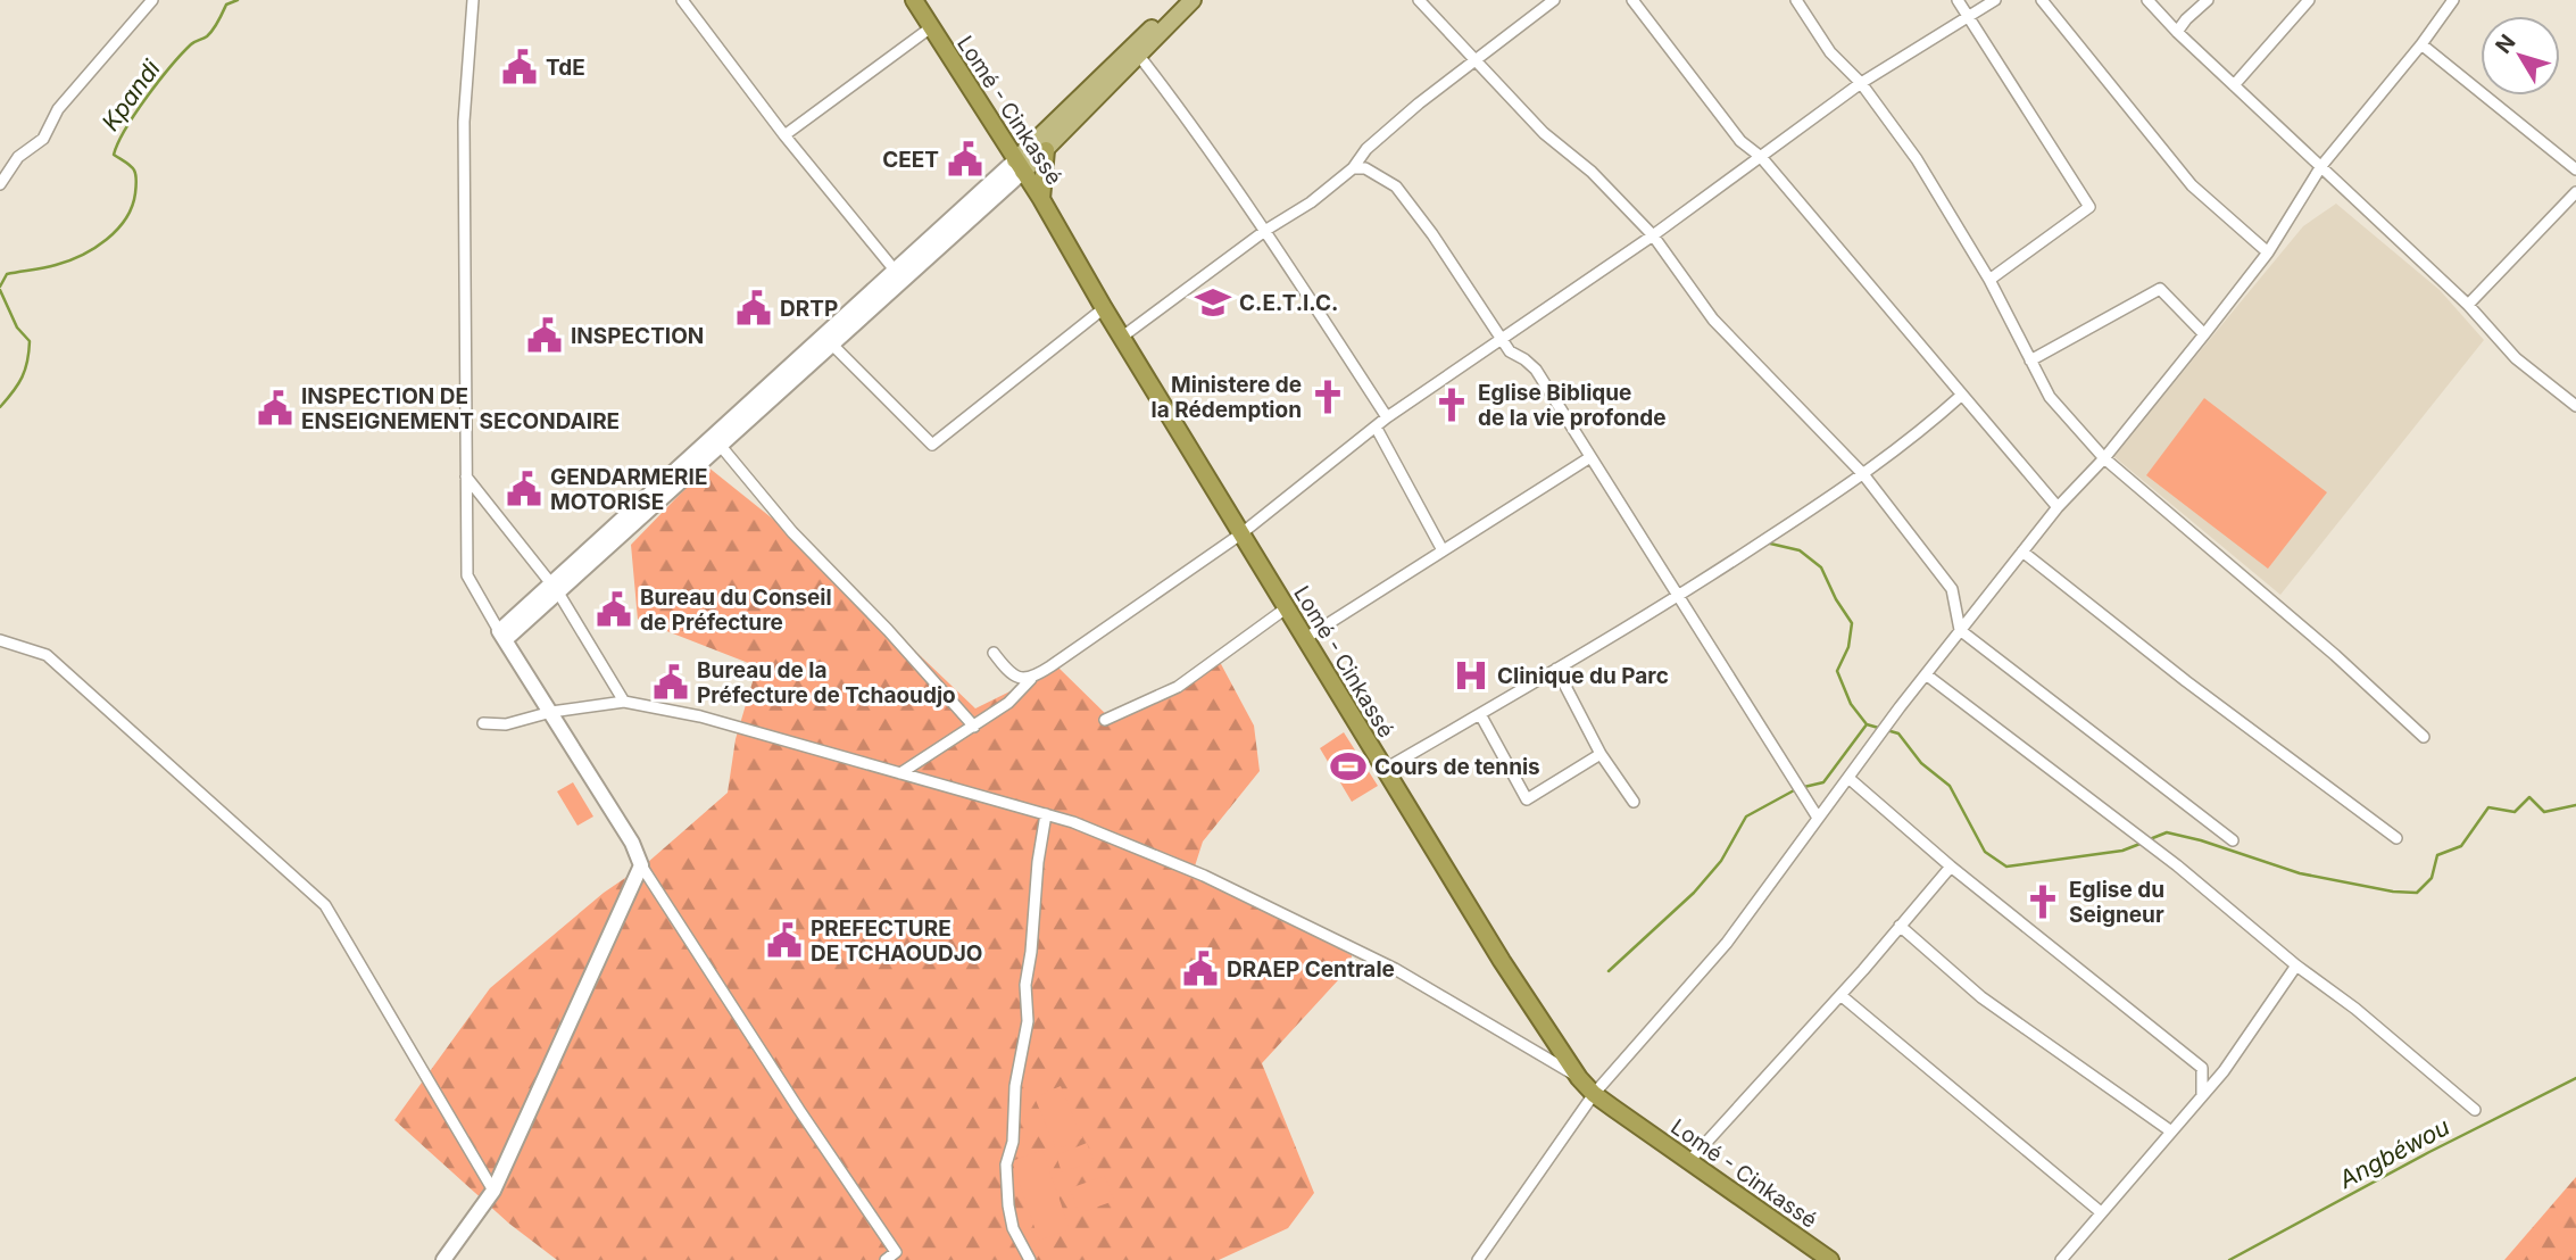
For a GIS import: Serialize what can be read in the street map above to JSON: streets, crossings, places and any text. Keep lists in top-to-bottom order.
{
  "streets": {
    "highway": ["Lomé - Cinkassé"]
  },
  "water": ["Kpandi", "Angbéwou"],
  "places": {
    "public building": [
      "TdE",
      "CEET",
      "DRTP",
      "INSPECTION",
      "INSPECTION DE ENSEIGNEMENT SECONDAIRE",
      "GENDARMERIE MOTORISE",
      "Bureau du Conseil de Préfecture",
      "Bureau de la Préfecture de Tchaoudjo",
      "PREFECTURE DE TCHAOUDJO",
      "DRAEP Centrale"
    ],
    "school or university": ["C.E.T.I.C."],
    "church": ["Ministere de la Rédemption", "Eglise Biblique de la vie profonde", "Eglise du Seigneur"],
    "hospital": ["Clinique du Parc"],
    "sports": ["Cours de tennis"]
  },
  "north": "top left"
}
